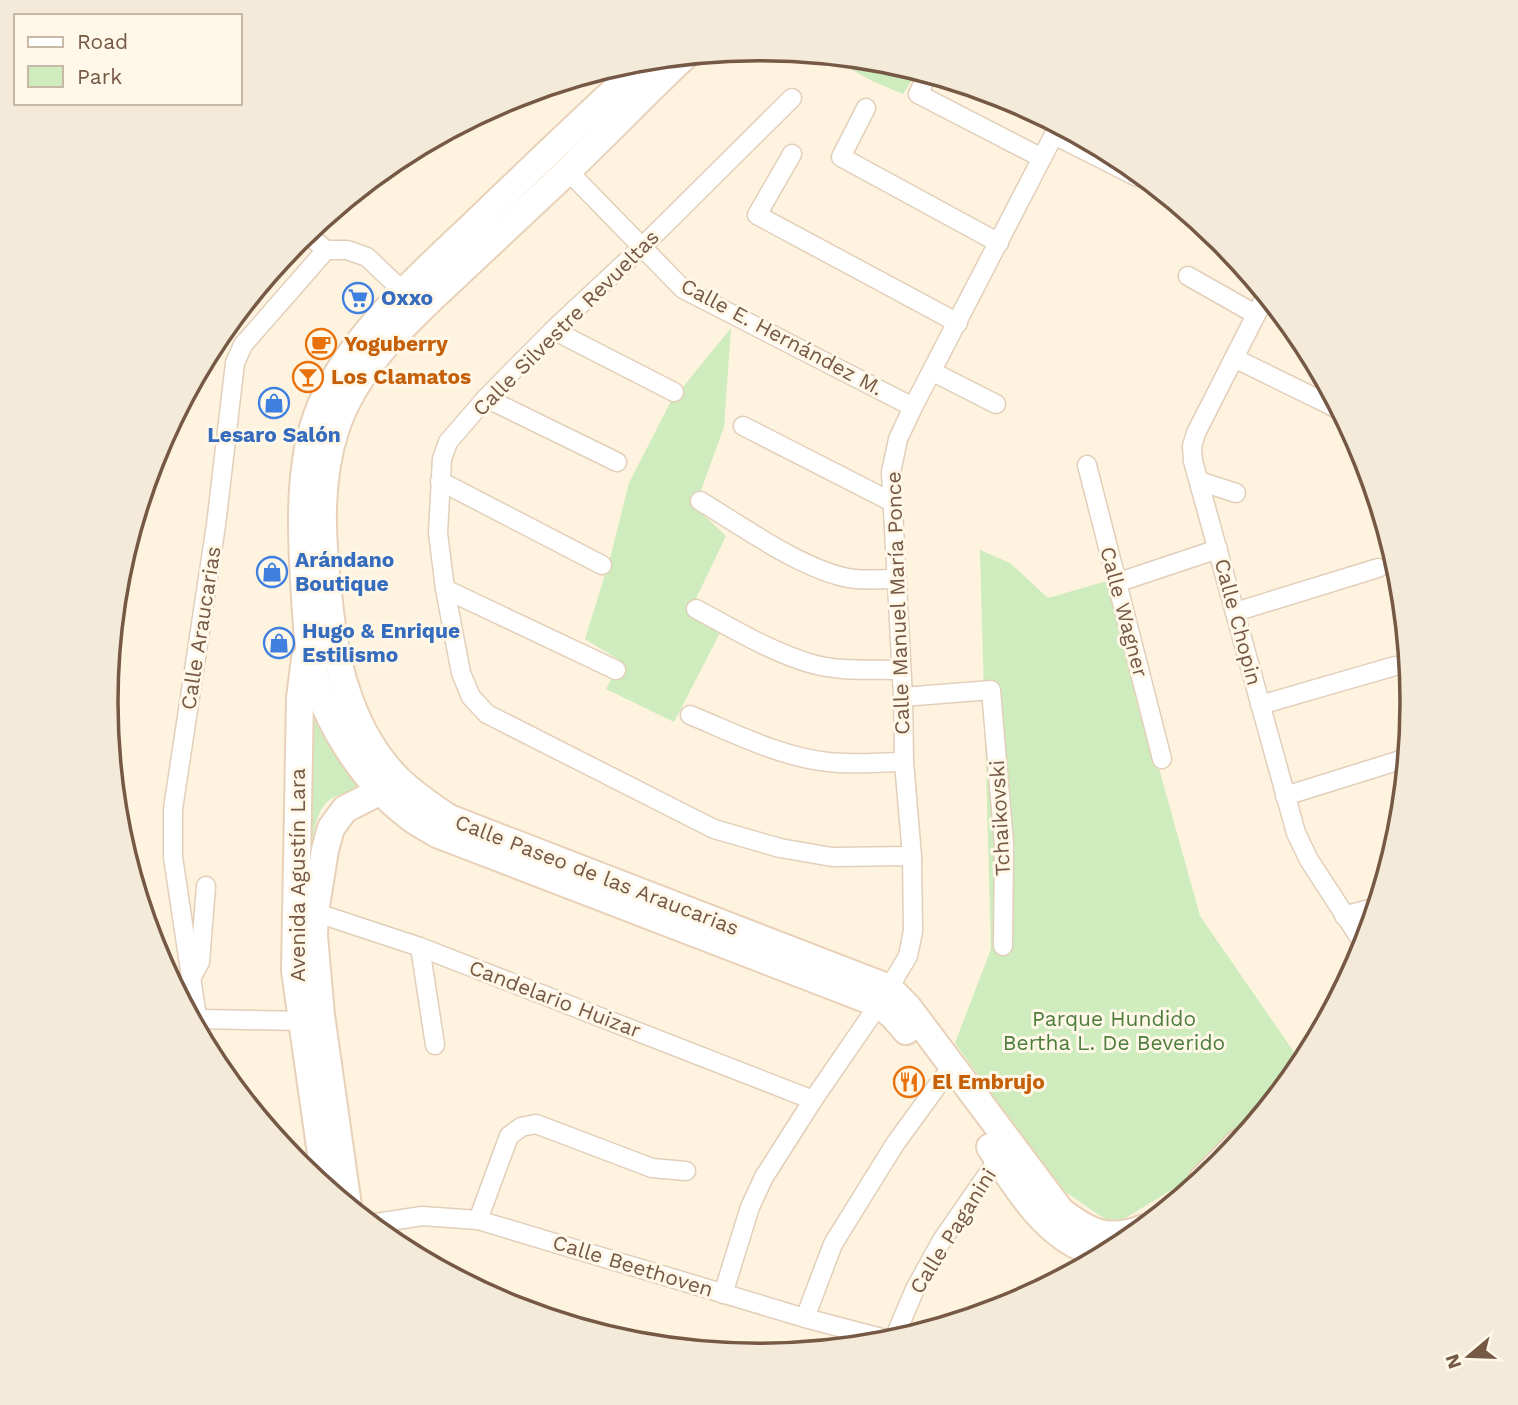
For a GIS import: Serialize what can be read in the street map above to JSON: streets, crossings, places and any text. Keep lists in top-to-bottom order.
{
  "streets": {
    "main road": ["Avenida Agustín Lara", "Calle Paseo de las Araucarias"],
    "street": [
      "Calle Silvestre Revueltas",
      "Calle E. Hernández M.",
      "Calle Manuel María Ponce",
      "Calle Wagner",
      "Calle Chopin",
      "Calle Araucarias",
      "Tchaikovski",
      "Candelario Huizar",
      "Calle Paganini",
      "Calle Beethoven"
    ]
  },
  "crossings": [
    ["Calle Silvestre Revueltas", "Calle E. Hernández M."],
    ["Calle Silvestre Revueltas", "Calle Manuel María Ponce"],
    ["Calle E. Hernández M.", "Calle Manuel María Ponce"],
    ["Calle E. Hernández M.", "Calle Paseo de las Araucarias"],
    ["Calle Manuel María Ponce", "Tchaikovski"],
    ["Calle Manuel María Ponce", "Calle Paseo de las Araucarias"],
    ["Calle Manuel María Ponce", "Candelario Huizar"],
    ["Calle Manuel María Ponce", "Calle Beethoven"],
    ["Avenida Agustín Lara", "Calle Paseo de las Araucarias"],
    ["Avenida Agustín Lara", "Candelario Huizar"],
    ["Calle Paseo de las Araucarias", "Calle Paganini"]
  ],
  "parks": ["Parque Hundido Bertha L. De Beverido"],
  "places": {
    "supermarket": ["Oxxo"],
    "cafe": ["Yoguberry"],
    "bar": ["Los Clamatos"],
    "shop": ["Lesaro Salón", "Arándano Boutique", "Hugo & Enrique Estilismo"],
    "restaurant": ["El Embrujo"]
  },
  "legend": ["Road", "Park"],
  "north": "left"
}
